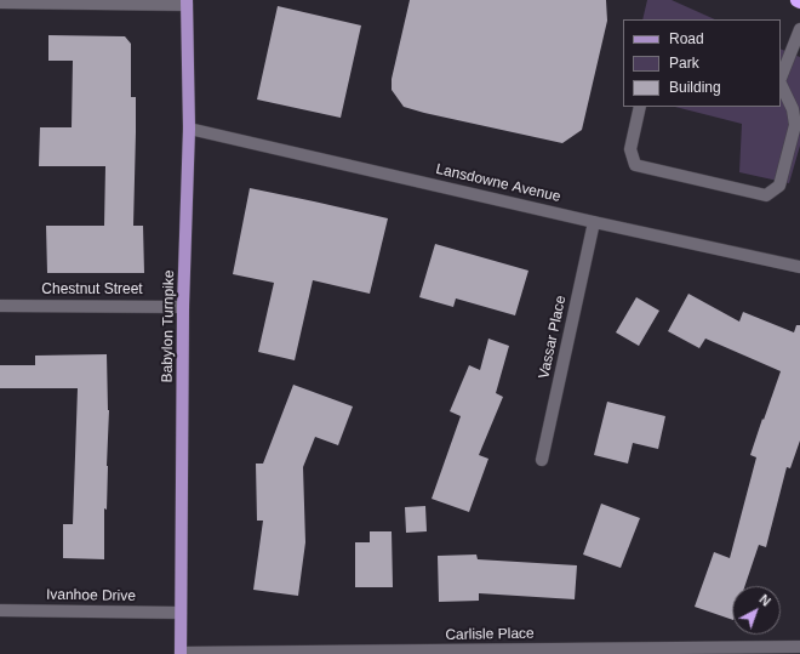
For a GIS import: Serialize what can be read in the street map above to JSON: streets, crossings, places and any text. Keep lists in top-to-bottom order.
{
  "streets": {
    "main road": ["Babylon Turnpike"],
    "street": [
      "Lansdowne Avenue",
      "Chestnut Street",
      "Vassar Place",
      "Ivanhoe Drive",
      "Carlisle Place"
    ]
  },
  "crossings": [
    ["Lansdowne Avenue", "Babylon Turnpike"],
    ["Lansdowne Avenue", "Vassar Place"],
    ["Chestnut Street", "Babylon Turnpike"],
    ["Babylon Turnpike", "Ivanhoe Drive"],
    ["Babylon Turnpike", "Carlisle Place"]
  ],
  "legend": ["Road", "Park", "Building"],
  "north": "top right"
}
